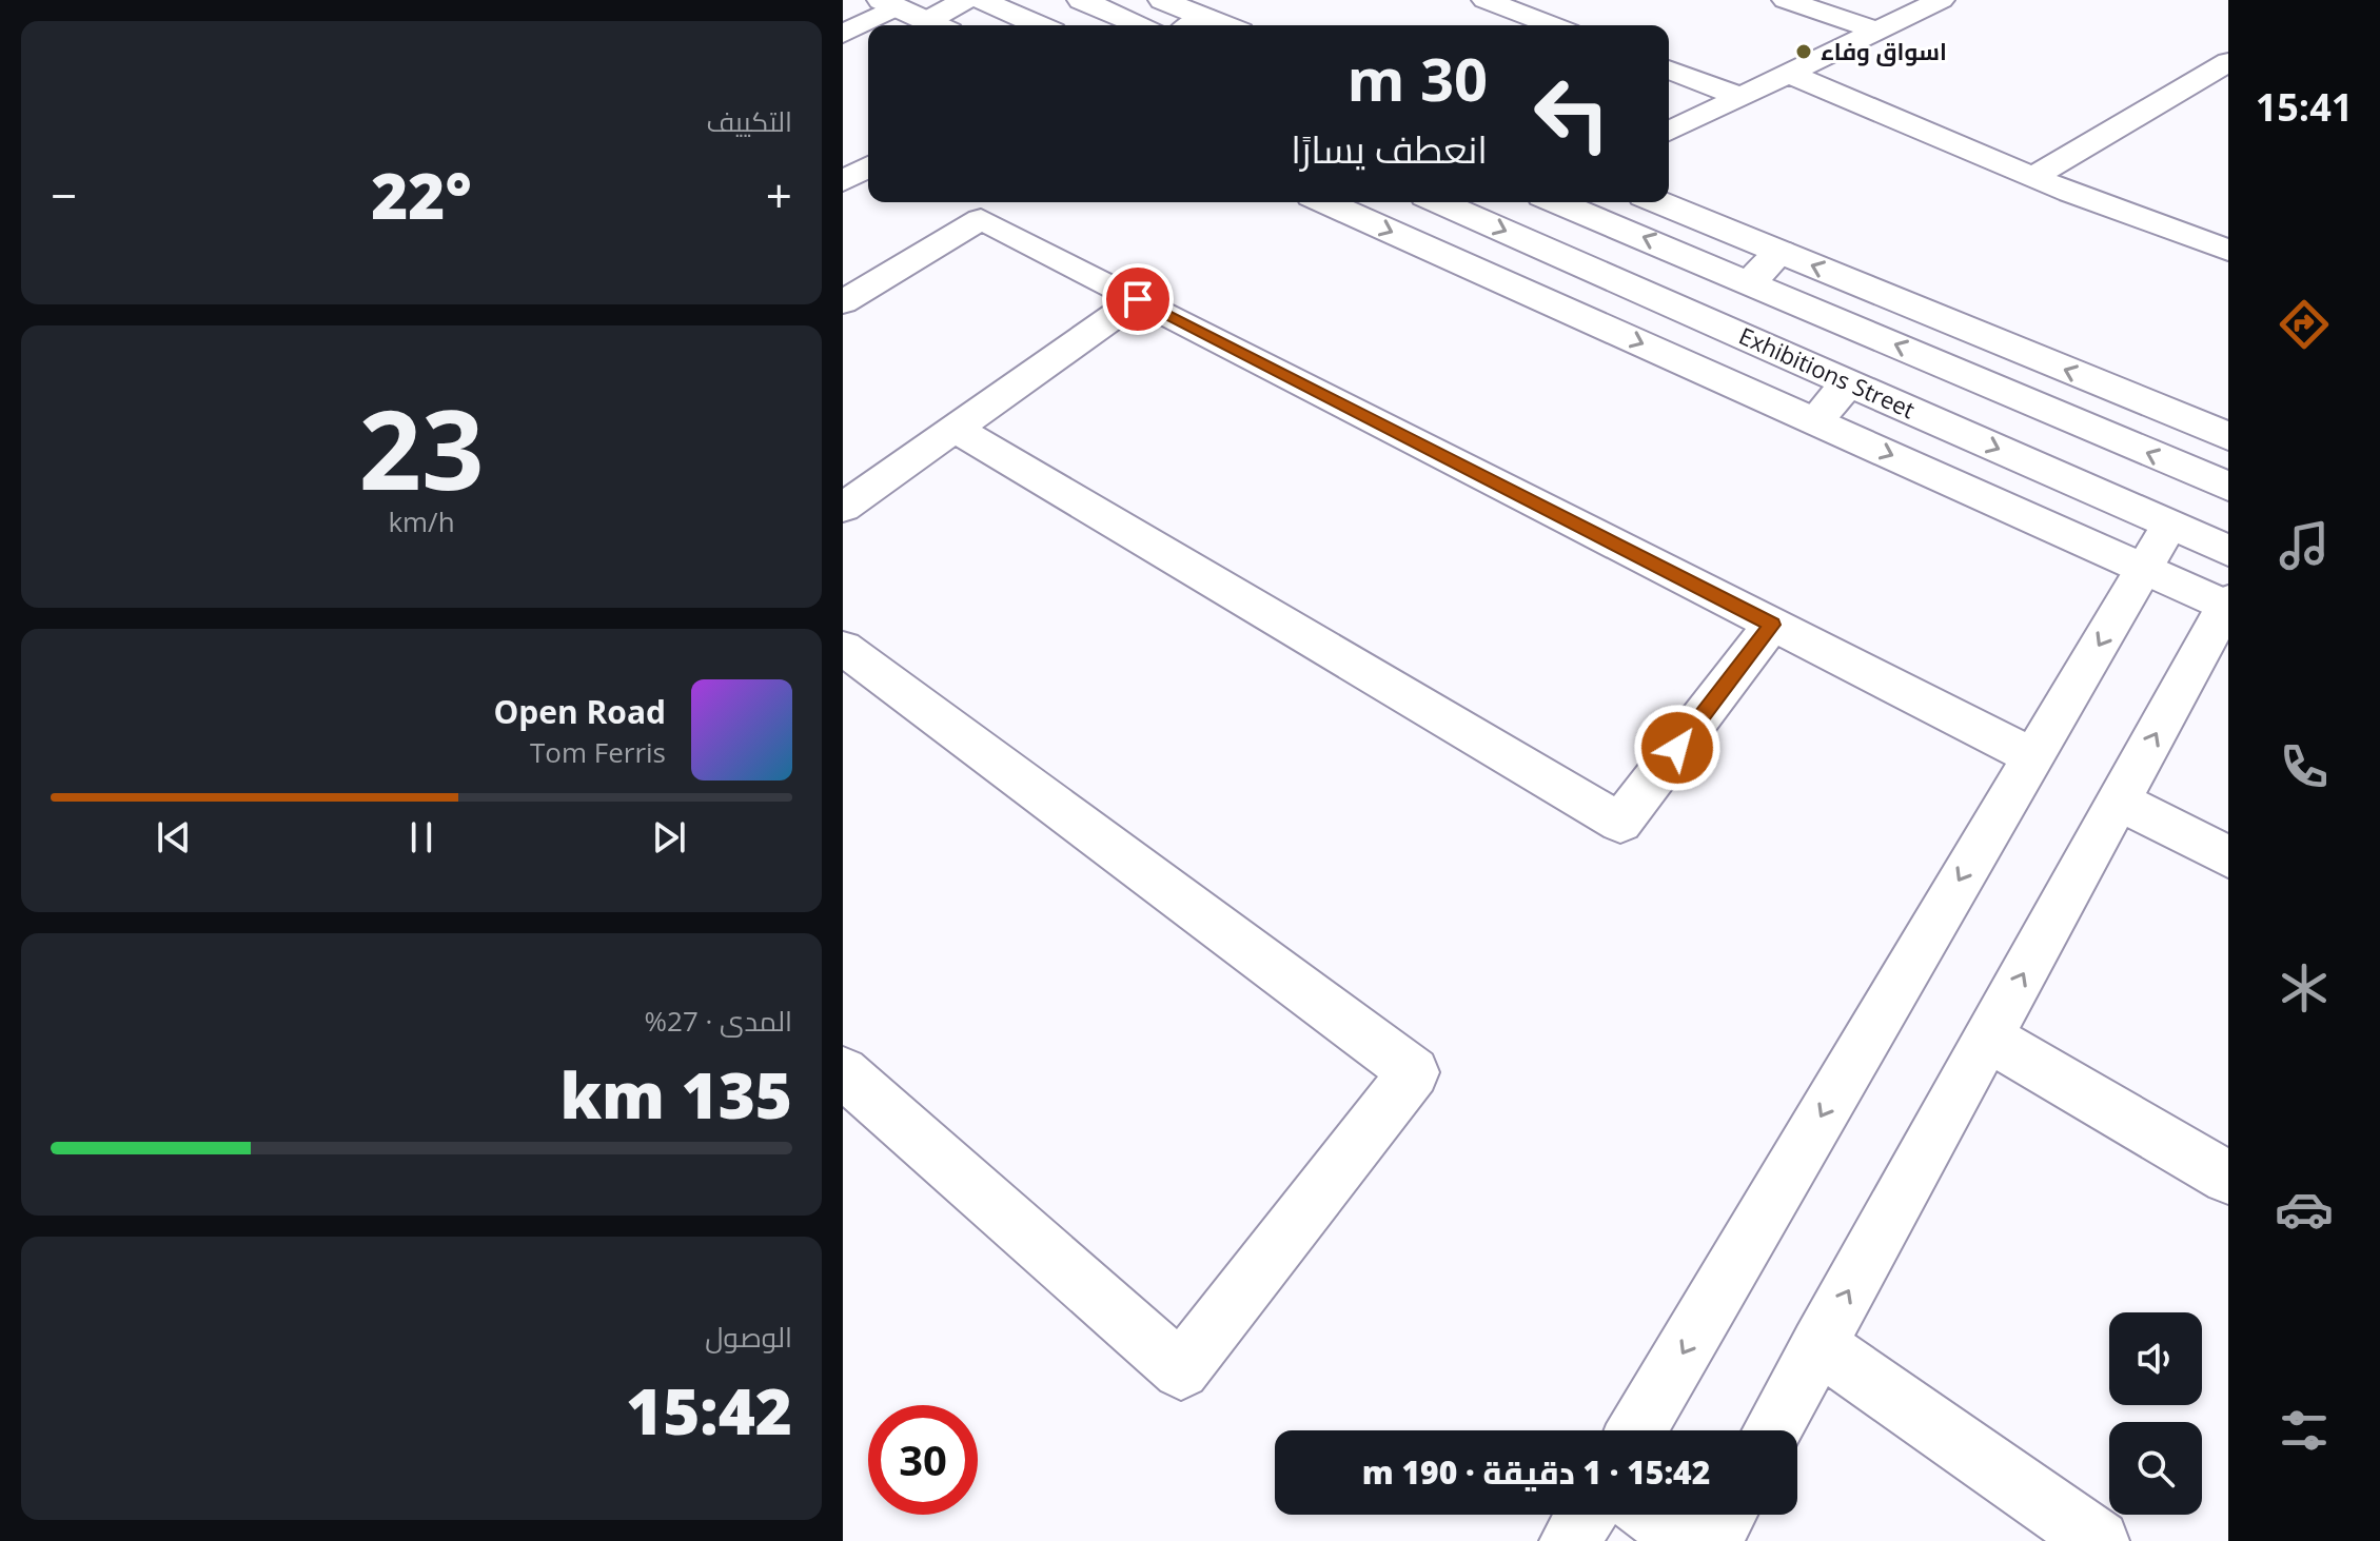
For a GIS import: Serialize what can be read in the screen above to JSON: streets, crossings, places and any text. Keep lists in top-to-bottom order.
{
  "streets": {
    "main road": ["Exhibitions Street"]
  },
  "places": ["اسواق وفاء"],
  "page": {
    "tabs": "15:41",
    "tile": [
      "التكييف",
      ["23", "km/h"],
      ["المدى · 27%", "135 km"],
      ["الوصول", "15:42"]
    ],
    "turn": ["30 m", "انعطف يسارًا"],
    "heat": ["−", "22°", "+"],
    "song": ["Open Road", "Tom Ferris"],
    "limit": "30",
    "trip": "15:42 · 1 دقيقة · 190 m"
  }
}
